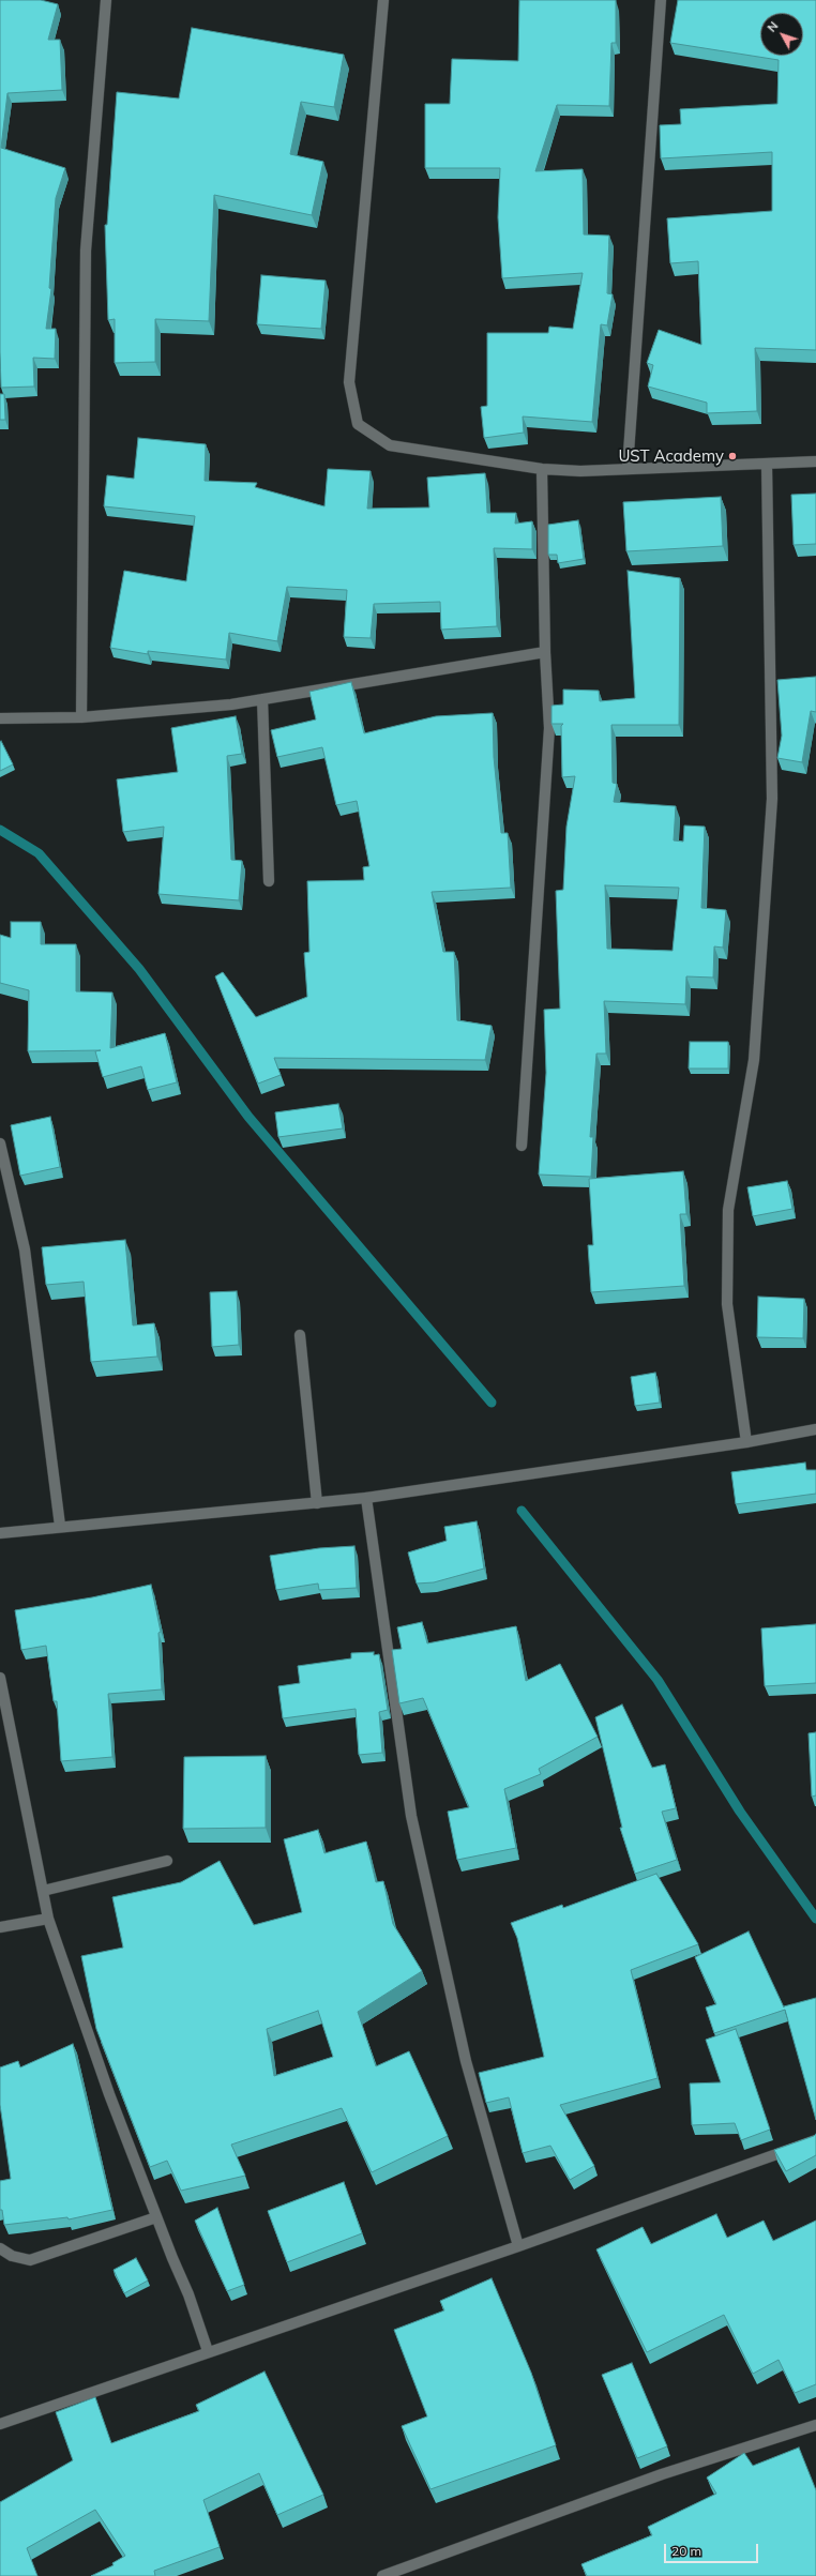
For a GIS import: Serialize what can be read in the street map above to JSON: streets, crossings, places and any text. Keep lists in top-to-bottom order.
{
  "places": ["UST Academy"],
  "scale_bar": "20 m",
  "north": "top left"
}
